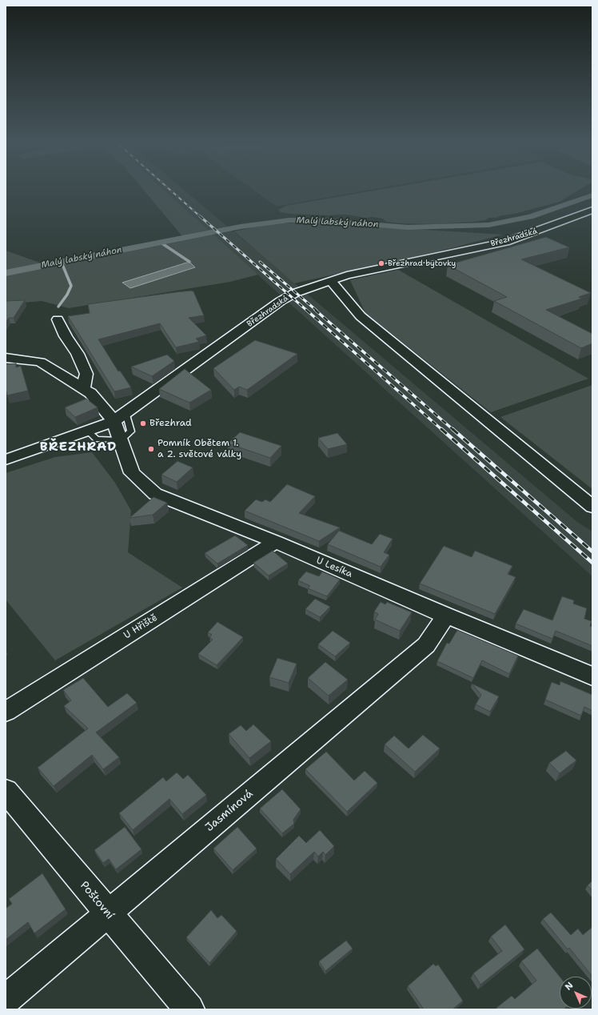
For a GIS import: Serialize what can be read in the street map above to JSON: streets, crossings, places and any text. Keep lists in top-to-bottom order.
{
  "streets": {
    "street": [
      "Březhradská",
      "U Lesíka",
      "U Hřiště",
      "Jasmínová",
      "Poštovní"
    ]
  },
  "crossings": [
    ["Březhradská", "U Lesíka"],
    ["U Lesíka", "U Hřiště"],
    ["U Lesíka", "Jasmínová"],
    ["Jasmínová", "Poštovní"]
  ],
  "districts": ["BŘEZHRAD"],
  "water": ["Malý labský náhon"],
  "places": ["Březhrad bytovky", "Březhrad", "Pomník Obětem 1. a 2. světové války"],
  "north": "top left"
}
